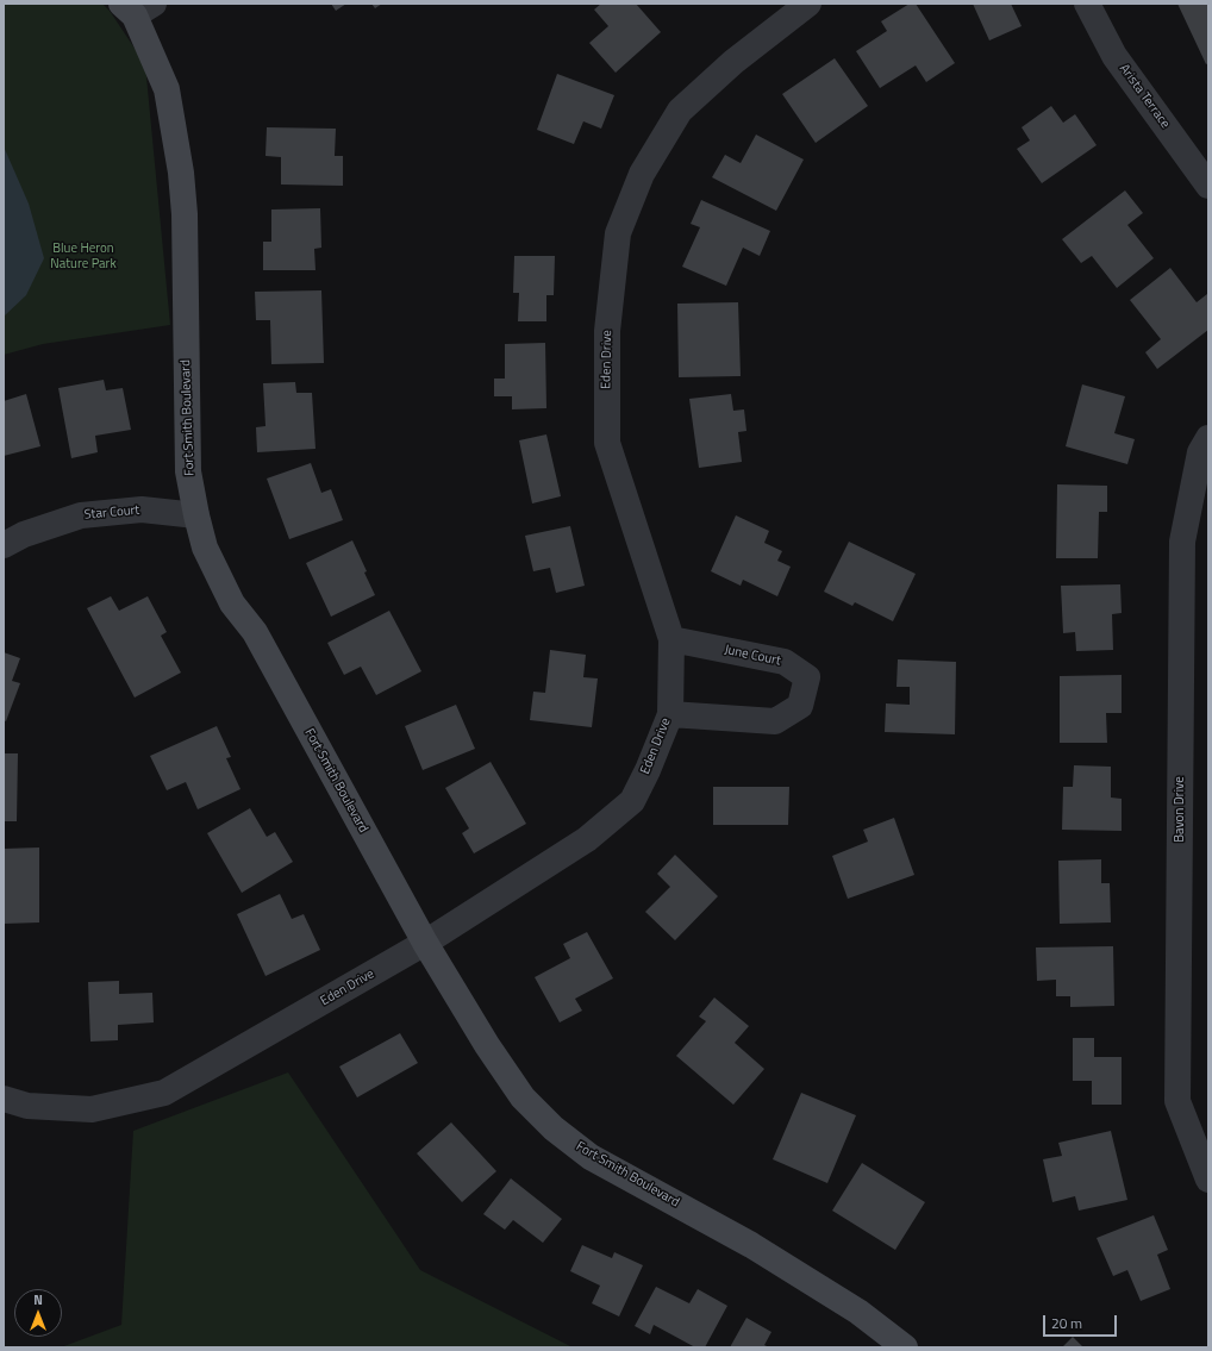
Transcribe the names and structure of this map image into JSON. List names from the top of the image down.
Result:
{
  "streets": {
    "street": [
      "Arista Terrace",
      "Eden Drive",
      "Fort Smith Boulevard",
      "Star Court",
      "June Court",
      "Bavon Drive"
    ]
  },
  "crossings": [
    ["Eden Drive", "Fort Smith Boulevard"],
    ["Eden Drive", "June Court"],
    ["Fort Smith Boulevard", "Star Court"]
  ],
  "parks": ["Blue Heron Nature Park"],
  "scale_bar": "20 m",
  "north": "top"
}
